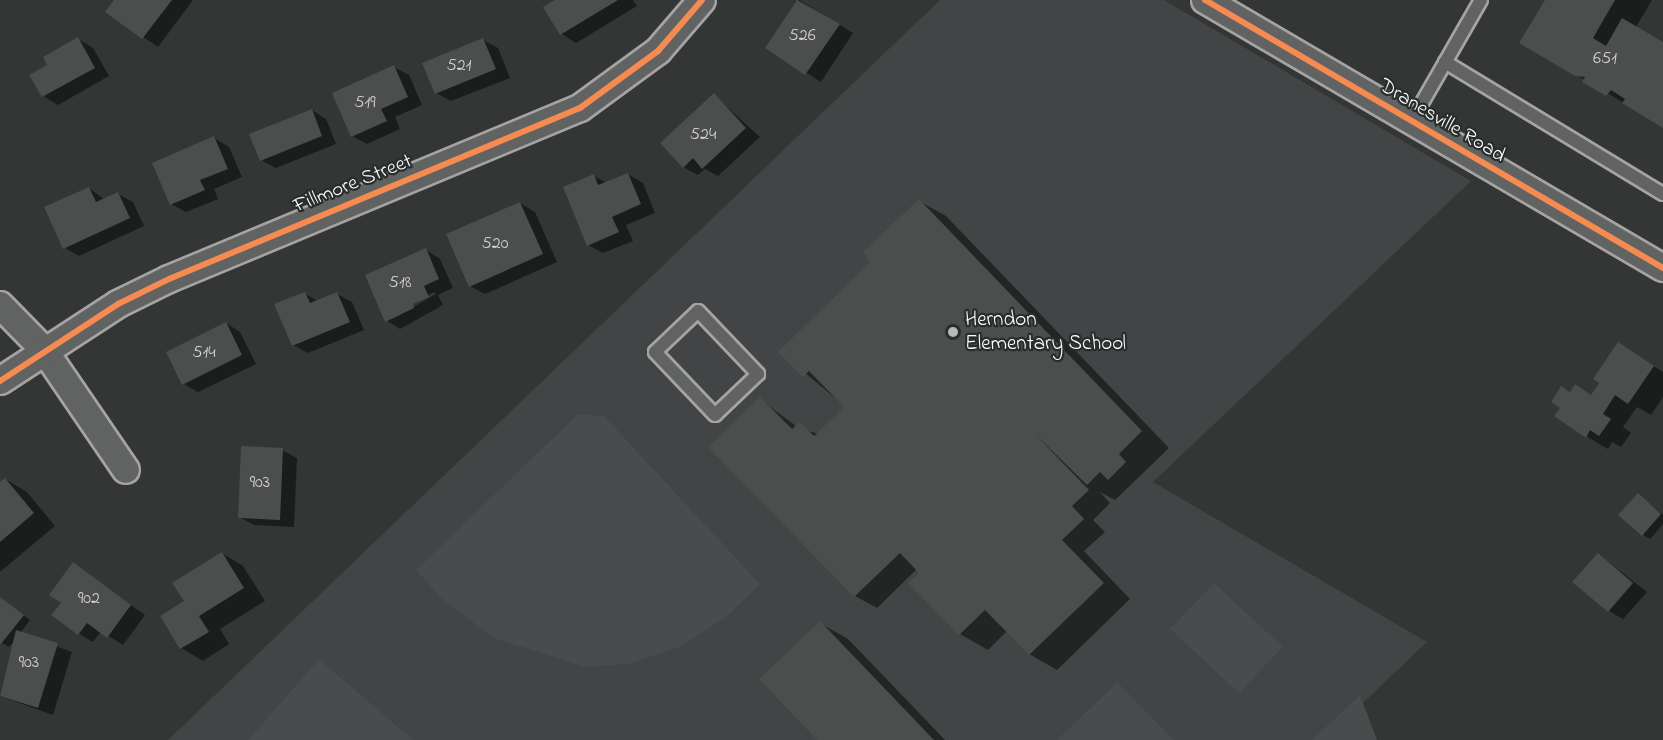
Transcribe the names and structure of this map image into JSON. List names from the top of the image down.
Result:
{
  "streets": {
    "street": ["Dranesville Road", "Fillmore Street"]
  },
  "places": ["Herndon Elementary School"],
  "house_numbers": [
    "526",
    "651",
    "521",
    "519",
    "524",
    "520",
    "518",
    "514",
    "903",
    "902",
    "903"
  ]
}
